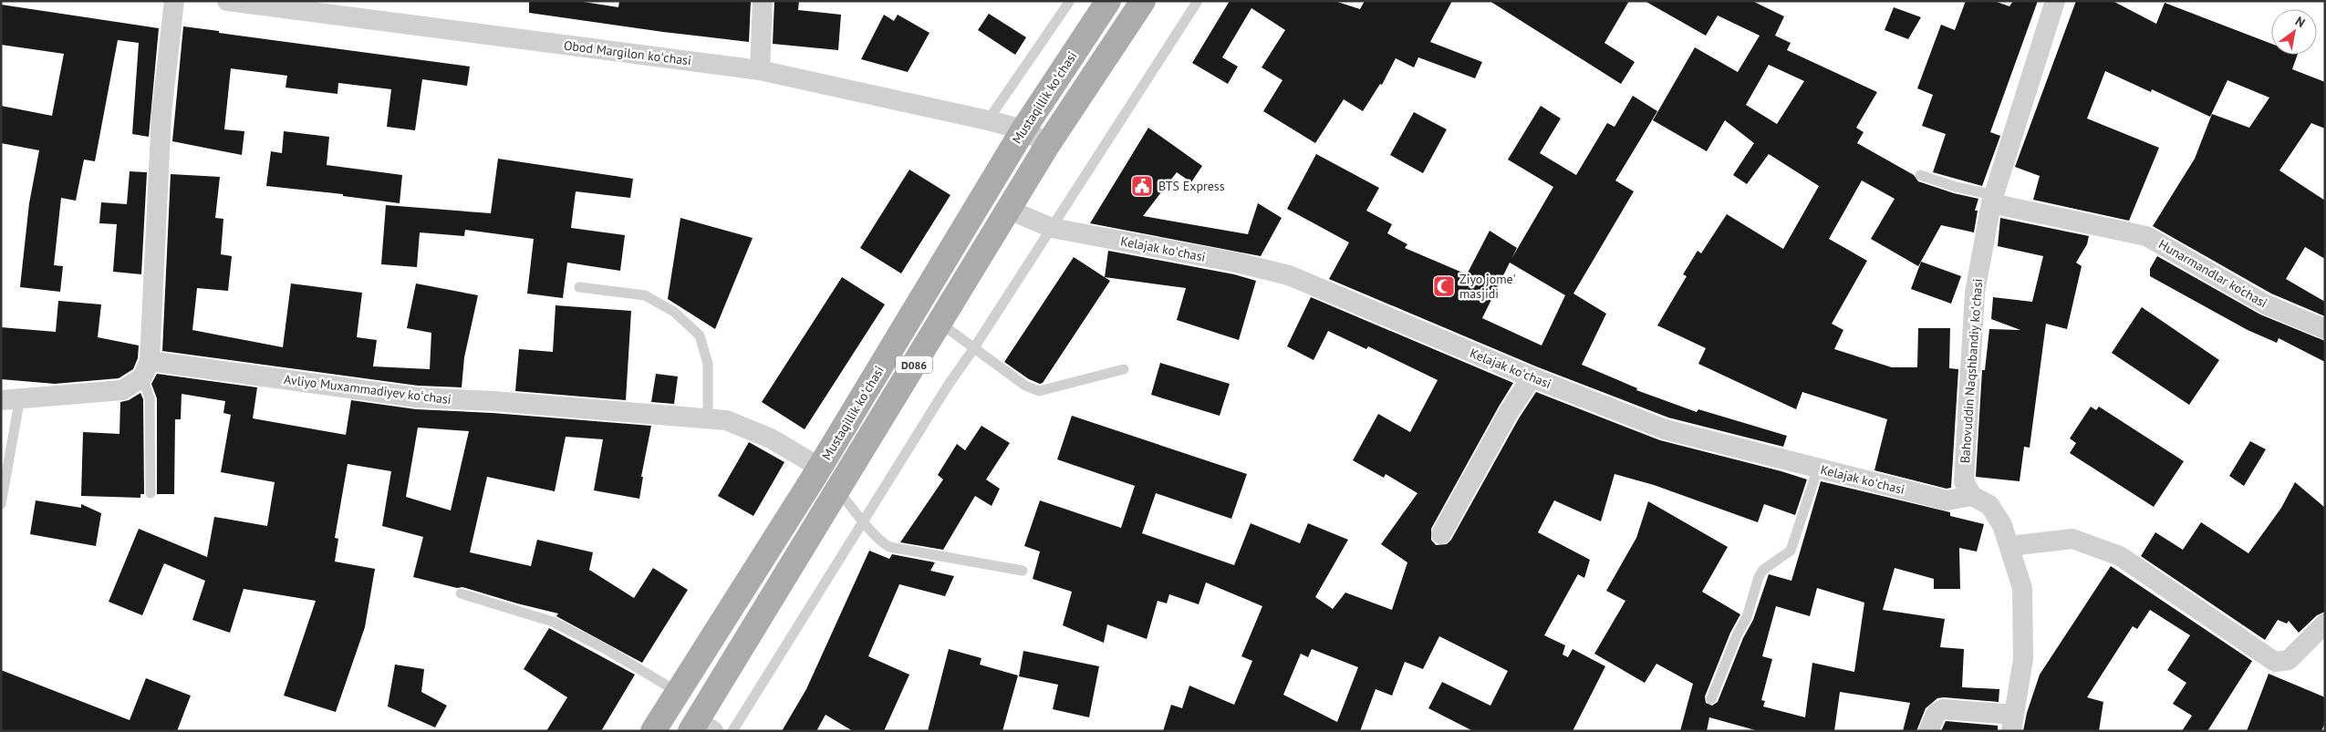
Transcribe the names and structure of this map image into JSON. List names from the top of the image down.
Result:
{
  "streets": {
    "main road": ["Mustaqillik koʻchasi", "D086"],
    "street": [
      "Obod Margilon koʻchasi",
      "Kelajak koʻchasi",
      "Hunarmandlar ko‘chasi",
      "Bahovuddin Naqshbandiy koʻchasi",
      "Avliyo Muxammadiyev koʻchasi"
    ]
  },
  "crossings": [
    ["Obod Margilon koʻchasi", "Mustaqillik koʻchasi"],
    ["Obod Margilon koʻchasi", "D086"],
    ["Mustaqillik koʻchasi", "Avliyo Muxammadiyev koʻchasi"],
    ["Kelajak koʻchasi", "D086"],
    ["Kelajak koʻchasi", "Bahovuddin Naqshbandiy koʻchasi"],
    ["Hunarmandlar ko‘chasi", "Bahovuddin Naqshbandiy koʻchasi"]
  ],
  "places": {
    "public building": ["BTS Express"],
    "mosque": ["Ziyo jome' masjidi"]
  },
  "north": "top right"
}
